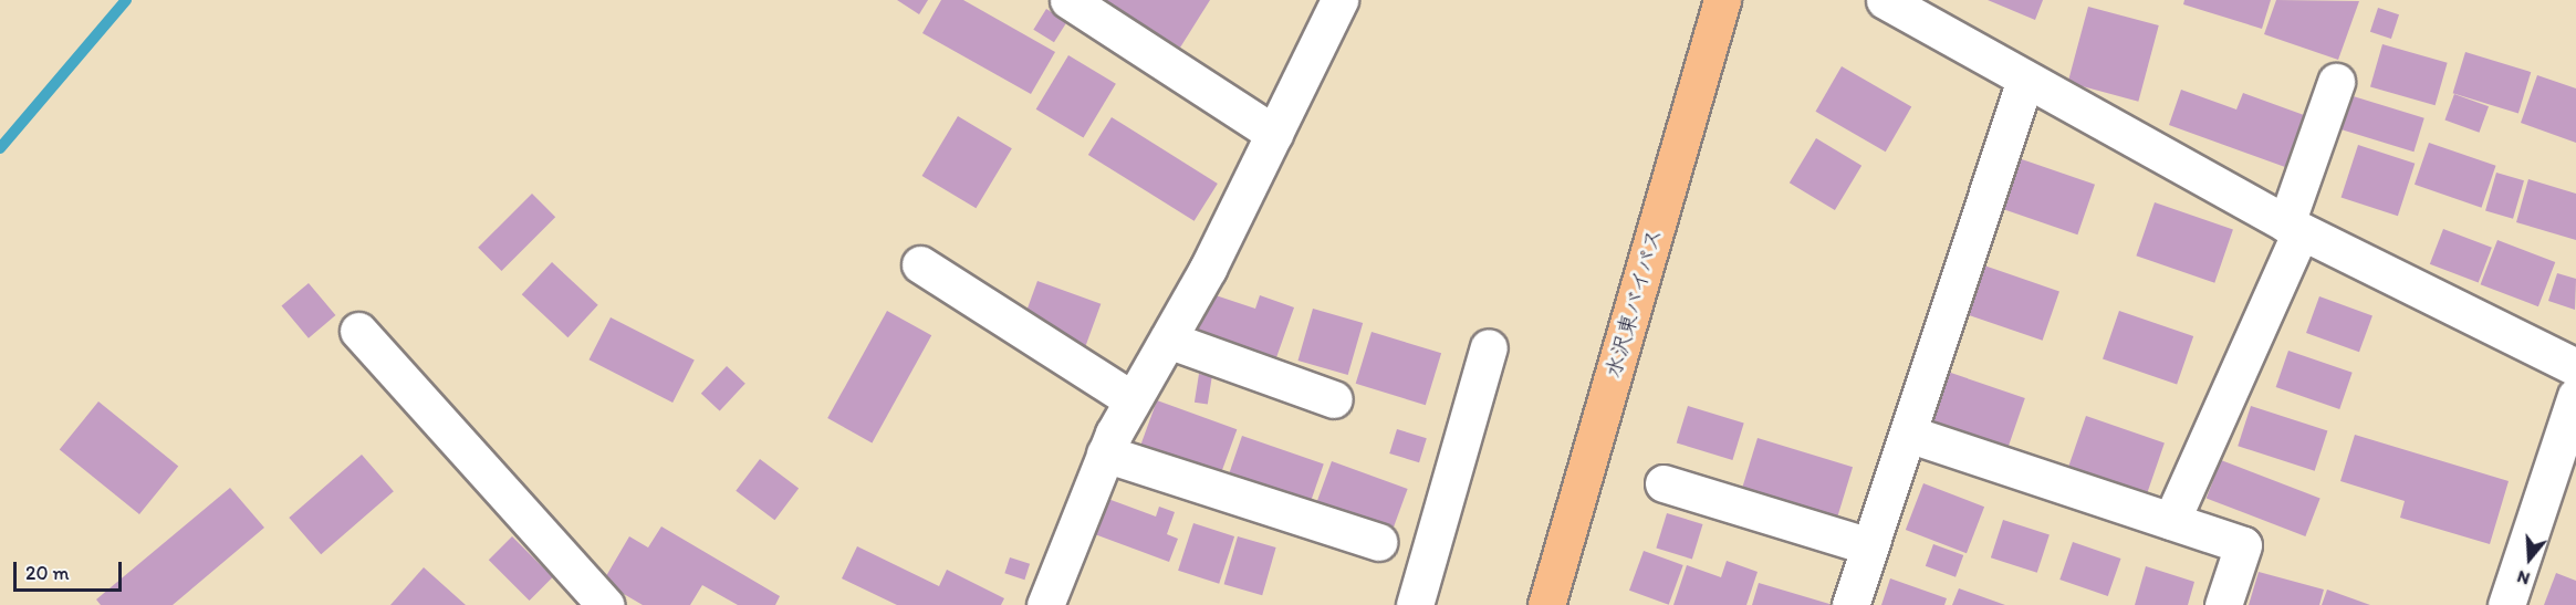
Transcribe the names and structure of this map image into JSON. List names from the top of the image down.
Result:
{
  "streets": {
    "highway": ["水沢東バイパス"]
  },
  "scale_bar": "20 m",
  "north": "bottom"
}
